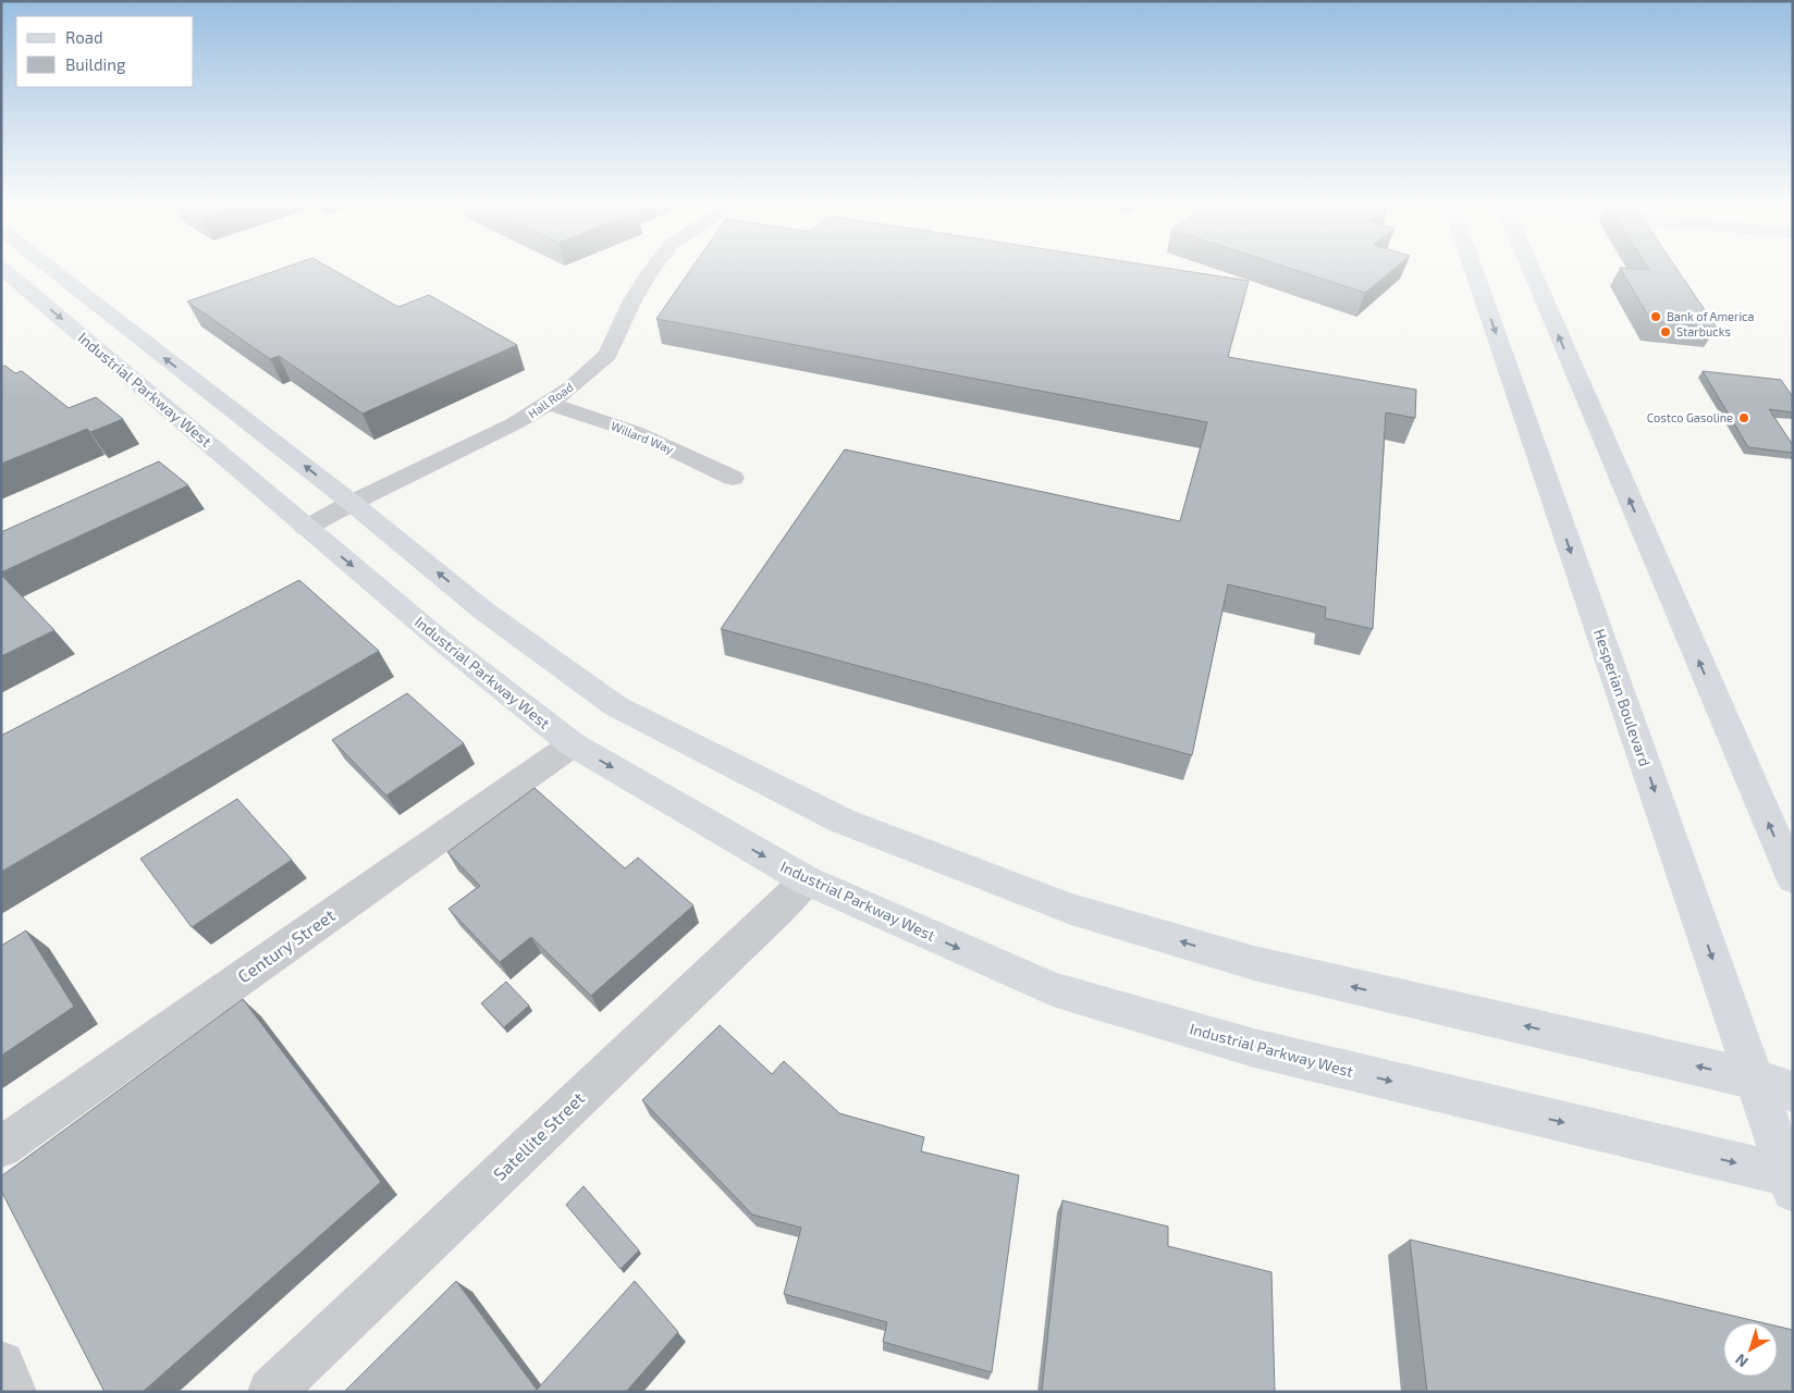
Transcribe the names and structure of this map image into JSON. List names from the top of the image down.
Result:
{
  "streets": {
    "main road": ["Industrial Parkway West", "Hesperian Boulevard"],
    "street": [
      "Hall Road",
      "Willard Way",
      "Century Street",
      "Satellite Street"
    ]
  },
  "crossings": [
    ["Industrial Parkway West", "Hall Road"],
    ["Industrial Parkway West", "Hesperian Boulevard"],
    ["Industrial Parkway West", "Century Street"],
    ["Industrial Parkway West", "Satellite Street"],
    ["Hall Road", "Willard Way"]
  ],
  "places": ["Bank of America", "Starbucks", "Costco Gasoline"],
  "legend": ["Road", "Building"],
  "north": "bottom left"
}
